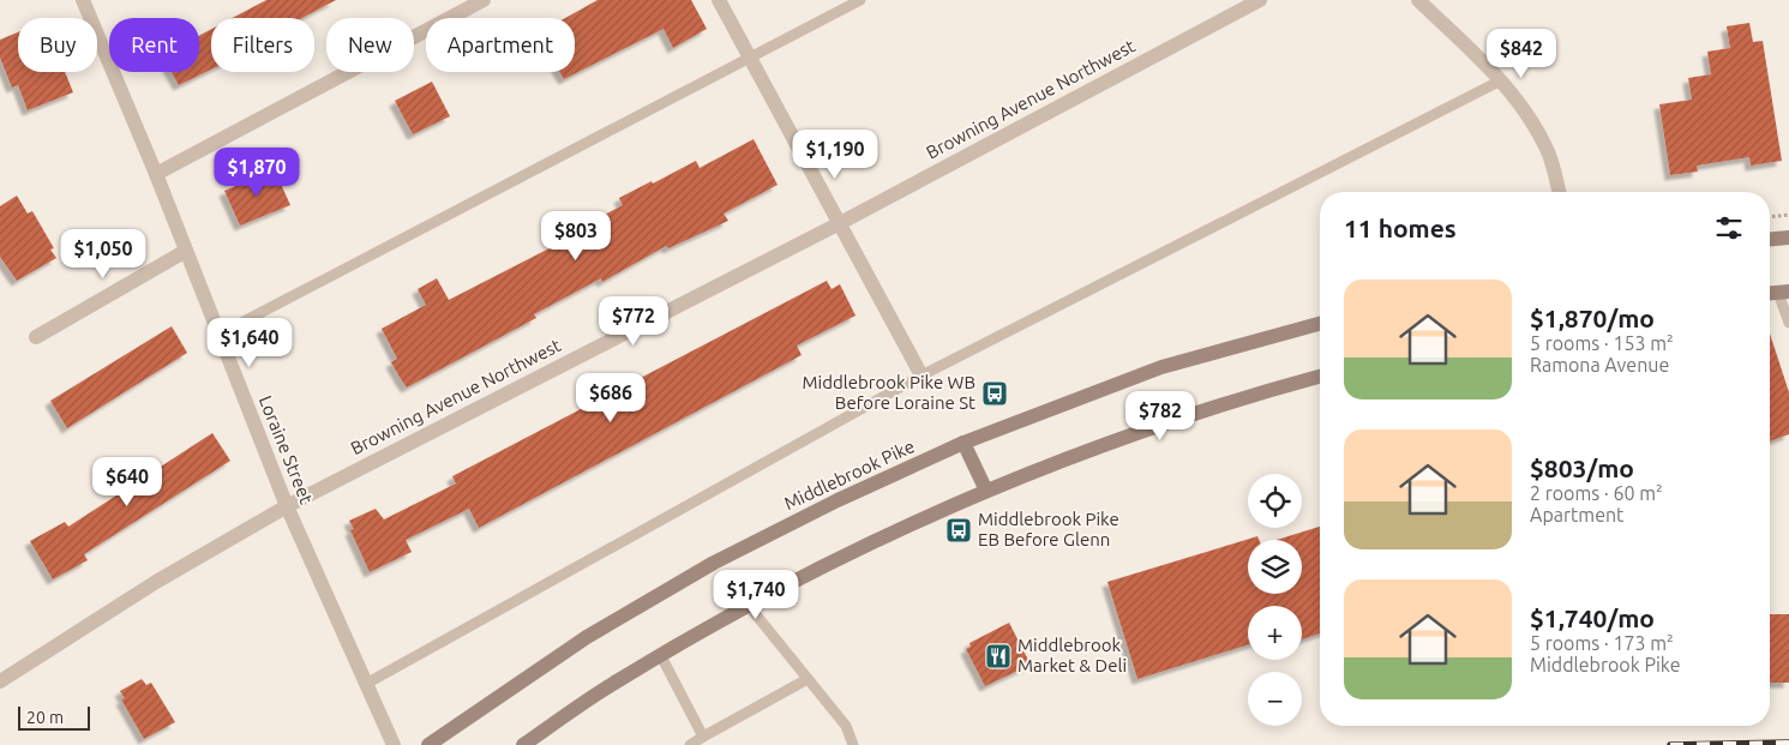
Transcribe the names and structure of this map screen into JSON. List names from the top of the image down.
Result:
{
  "streets": {
    "main road": ["Middlebrook Pike"],
    "street": ["Browning Avenue Northwest", "Loraine Street"]
  },
  "crossings": [
    ["Browning Avenue Northwest", "Loraine Street"]
  ],
  "places": {
    "bus stop": ["Middlebrook Pike WB Before Loraine St", "Middlebrook Pike EB Before Glenn"],
    "restaurant": ["Middlebrook Market & Deli"]
  },
  "scale_bar": "20 m",
  "page": {
    "chip": [
      "Buy",
      "Rent",
      "Filters",
      "New",
      "Apartment"
    ],
    "price": [
      "$842",
      "$1,190",
      "$1,870",
      "$803",
      "$1,050",
      "$772",
      "$1,640",
      "$686",
      "$782",
      "$640",
      "$1,740"
    ],
    "heading": "11 homes",
    "list": [
      {
        "name": "$1,870/mo",
        "note": "5 rooms · 153 m² · Ramona Avenue"
      },
      {
        "name": "$803/mo",
        "note": "2 rooms · 60 m² · Apartment"
      },
      {
        "name": "$1,740/mo",
        "note": "5 rooms · 173 m² · Middlebrook Pike"
      }
    ],
    "map_buttons": ["+", "−"],
    "scale": "20 m"
  }
}
